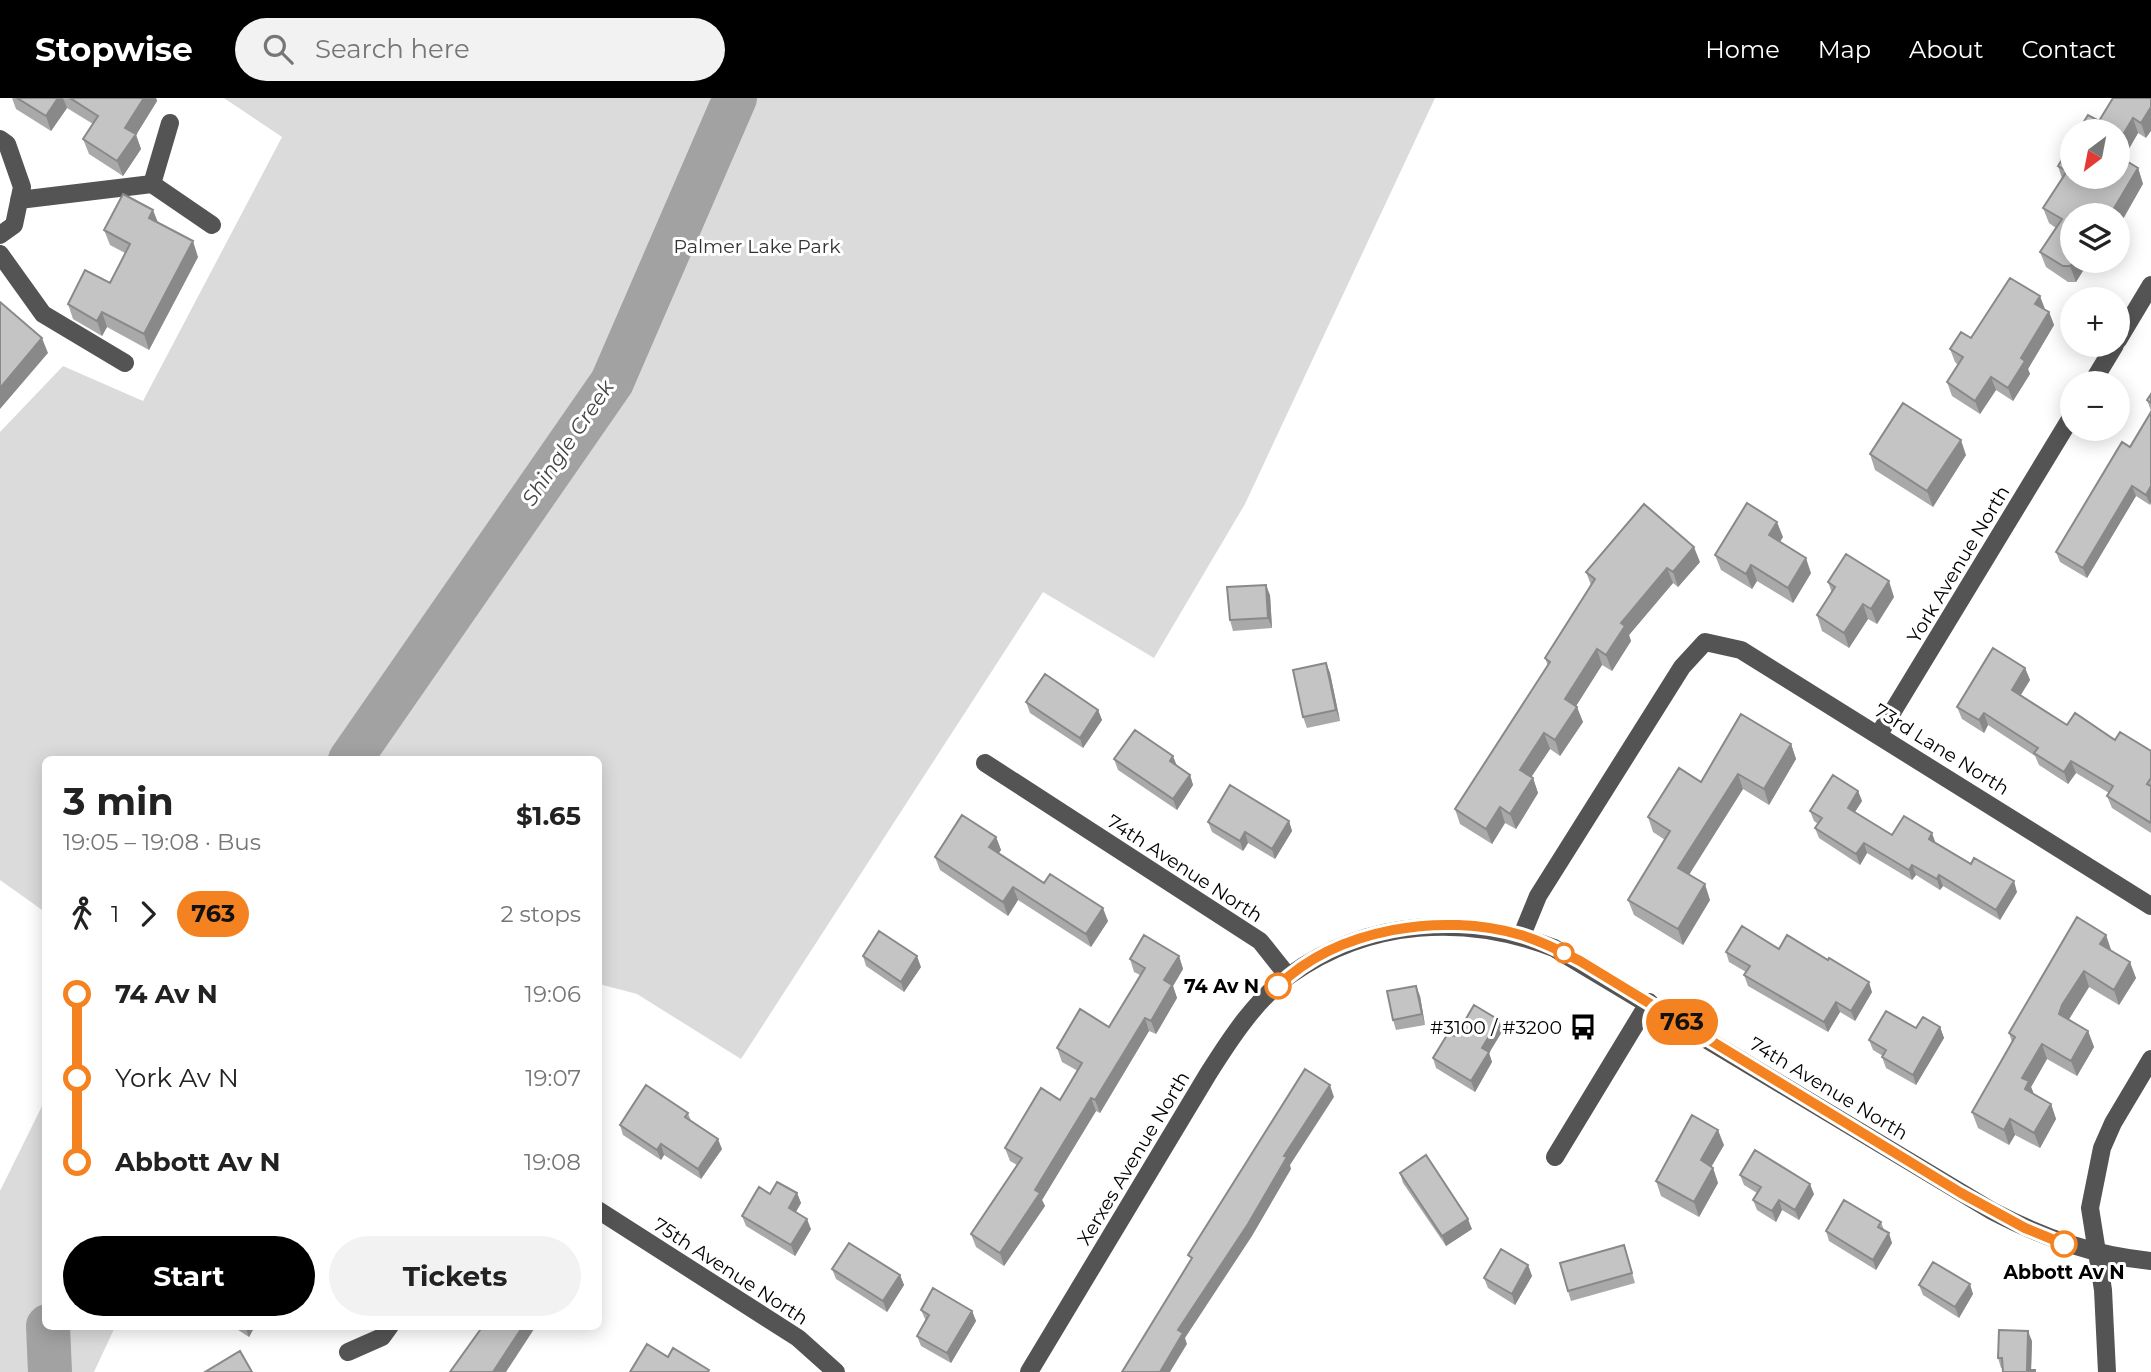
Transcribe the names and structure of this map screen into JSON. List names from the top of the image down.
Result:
{
  "streets": {
    "street": [
      "York Avenue North",
      "73rd Lane North",
      "74th Avenue North",
      "Xerxes Avenue North",
      "75th Avenue North"
    ]
  },
  "crossings": [
    ["York Avenue North", "73rd Lane North"],
    ["73rd Lane North", "74th Avenue North"],
    ["74th Avenue North", "Xerxes Avenue North"]
  ],
  "water": ["Shingle Creek"],
  "parks": ["Palmer Lake Park"],
  "places": {
    "other": ["74 Av N", "Abbott Av N"],
    "bus stop": ["#3100 / #3200"]
  },
  "lines": ["bus line 763"],
  "north": "bottom left",
  "page": {
    "header": "Stopwise",
    "search": "Search here",
    "nav": [
      "Home",
      "Map",
      "About",
      "Contact"
    ],
    "on_map": "763",
    "map_buttons": ["+", "−"],
    "heading": ["3 min", "19:05 – 19:08 · Bus", "$1.65"],
    "legs": ["1", "763", "2 stops"],
    "list": [
      {
        "name": "74 Av N",
        "value": "19:06"
      },
      {
        "name": "York Av N",
        "value": "19:07"
      },
      {
        "name": "Abbott Av N",
        "value": "19:08"
      }
    ],
    "buttons": ["Start", "Tickets"]
  }
}
